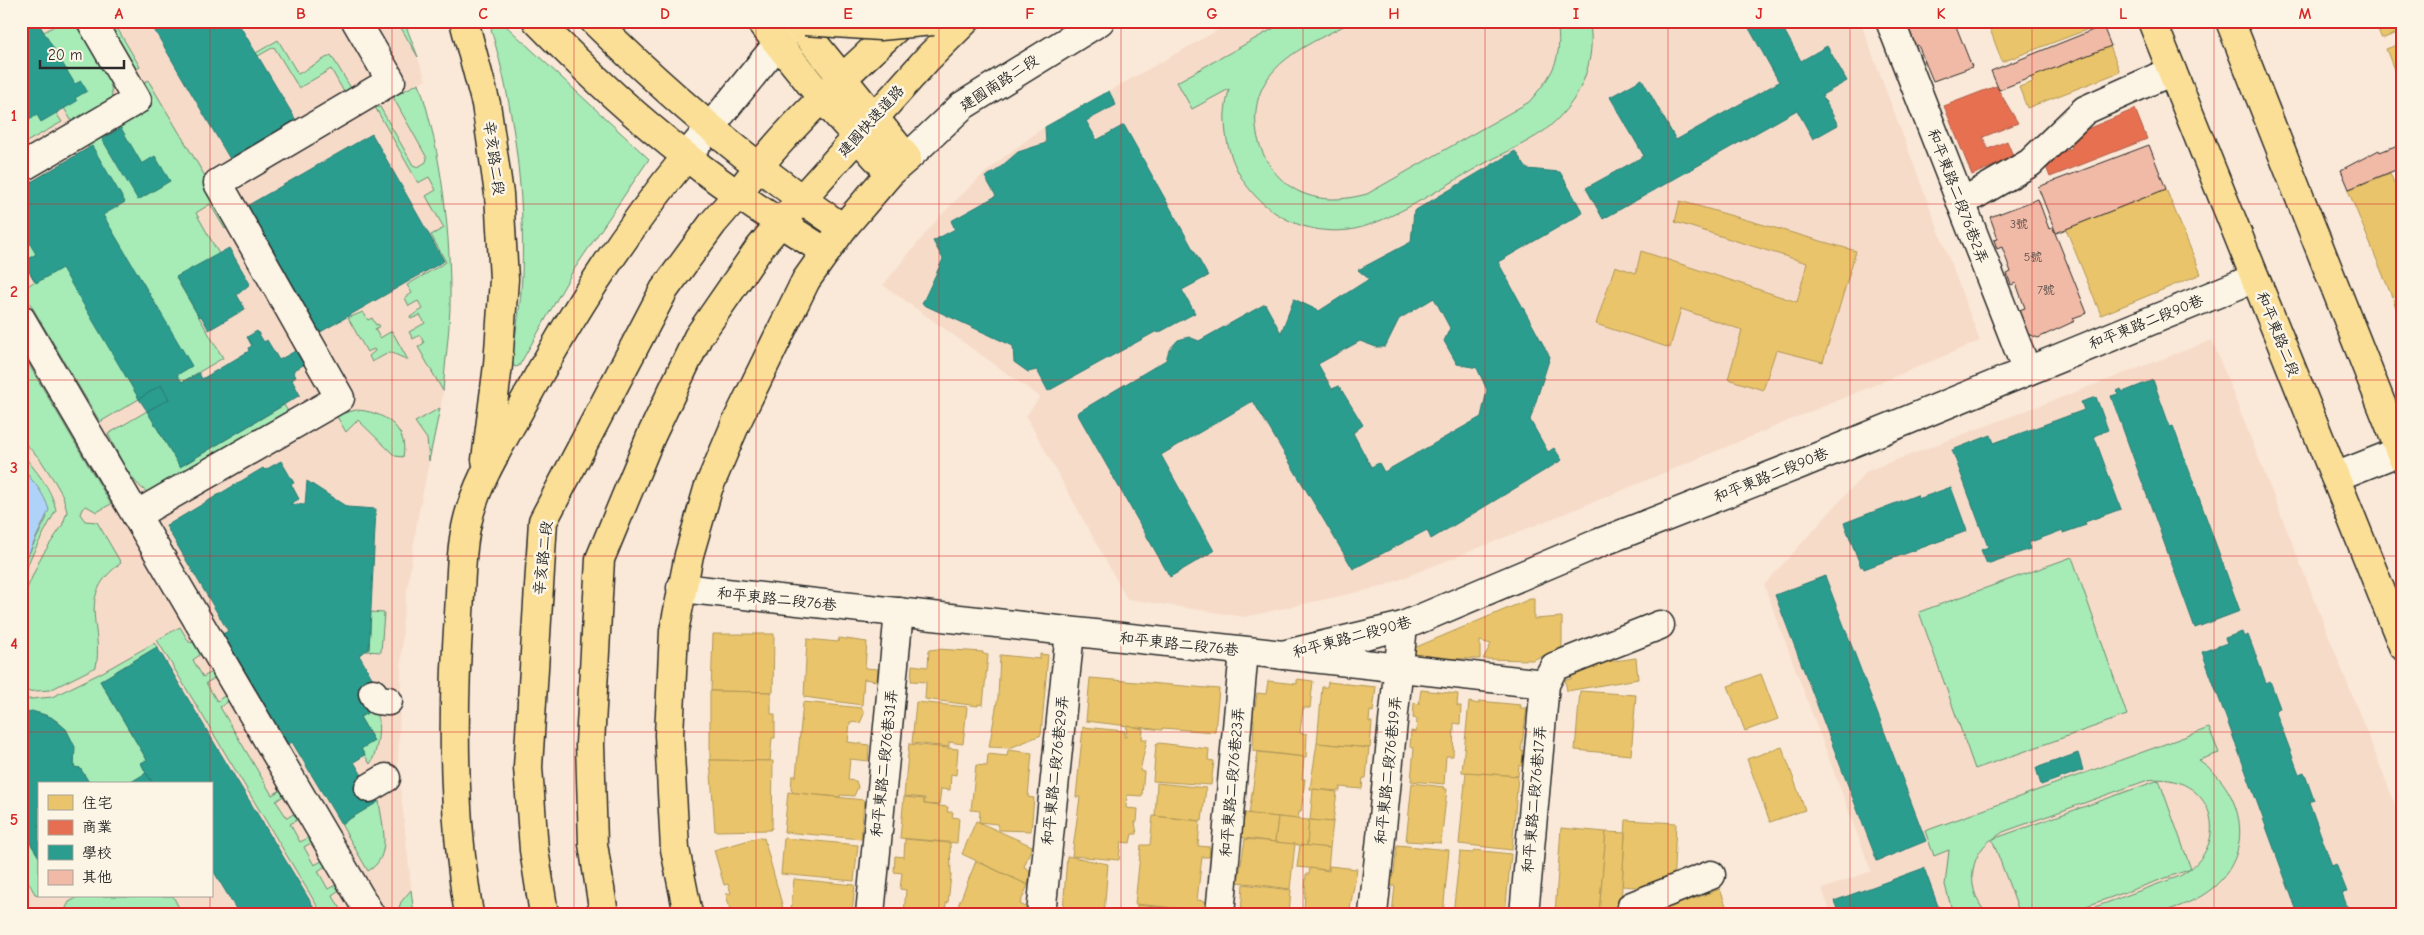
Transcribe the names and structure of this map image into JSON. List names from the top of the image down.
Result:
{
  "streets": {
    "main road": ["建國快速道路", "辛亥路二段", "和平東路二段"],
    "street": [
      "建國南路二段",
      "和平東路二段76巷2弄",
      "和平東路二段90巷",
      "和平東路二段76巷",
      "和平東路二段76巷31弄",
      "和平東路二段76巷29弄",
      "和平東路二段76巷19弄",
      "和平東路二段76巷23弄",
      "和平東路二段76巷17弄"
    ]
  },
  "crossings": [
    ["和平東路二段76巷2弄", "和平東路二段90巷"],
    ["和平東路二段90巷", "和平東路二段"],
    ["和平東路二段90巷", "和平東路二段76巷"],
    ["和平東路二段90巷", "和平東路二段76巷19弄"],
    ["和平東路二段76巷", "和平東路二段76巷31弄"],
    ["和平東路二段76巷", "和平東路二段76巷29弄"],
    ["和平東路二段76巷", "和平東路二段76巷19弄"],
    ["和平東路二段76巷", "和平東路二段76巷23弄"],
    ["和平東路二段76巷", "和平東路二段76巷17弄"]
  ],
  "house_numbers": ["3號", "5號", "7號"],
  "legend": [
    "住宅",
    "商業",
    "學校",
    "其他"
  ],
  "scale_bar": "20 m",
  "grid": {
    "columns": [
      "A",
      "B",
      "C",
      "D",
      "E",
      "F",
      "G",
      "H",
      "I",
      "J",
      "K",
      "L",
      "M"
    ],
    "rows": [
      "1",
      "2",
      "3",
      "4",
      "5"
    ]
  }
}
